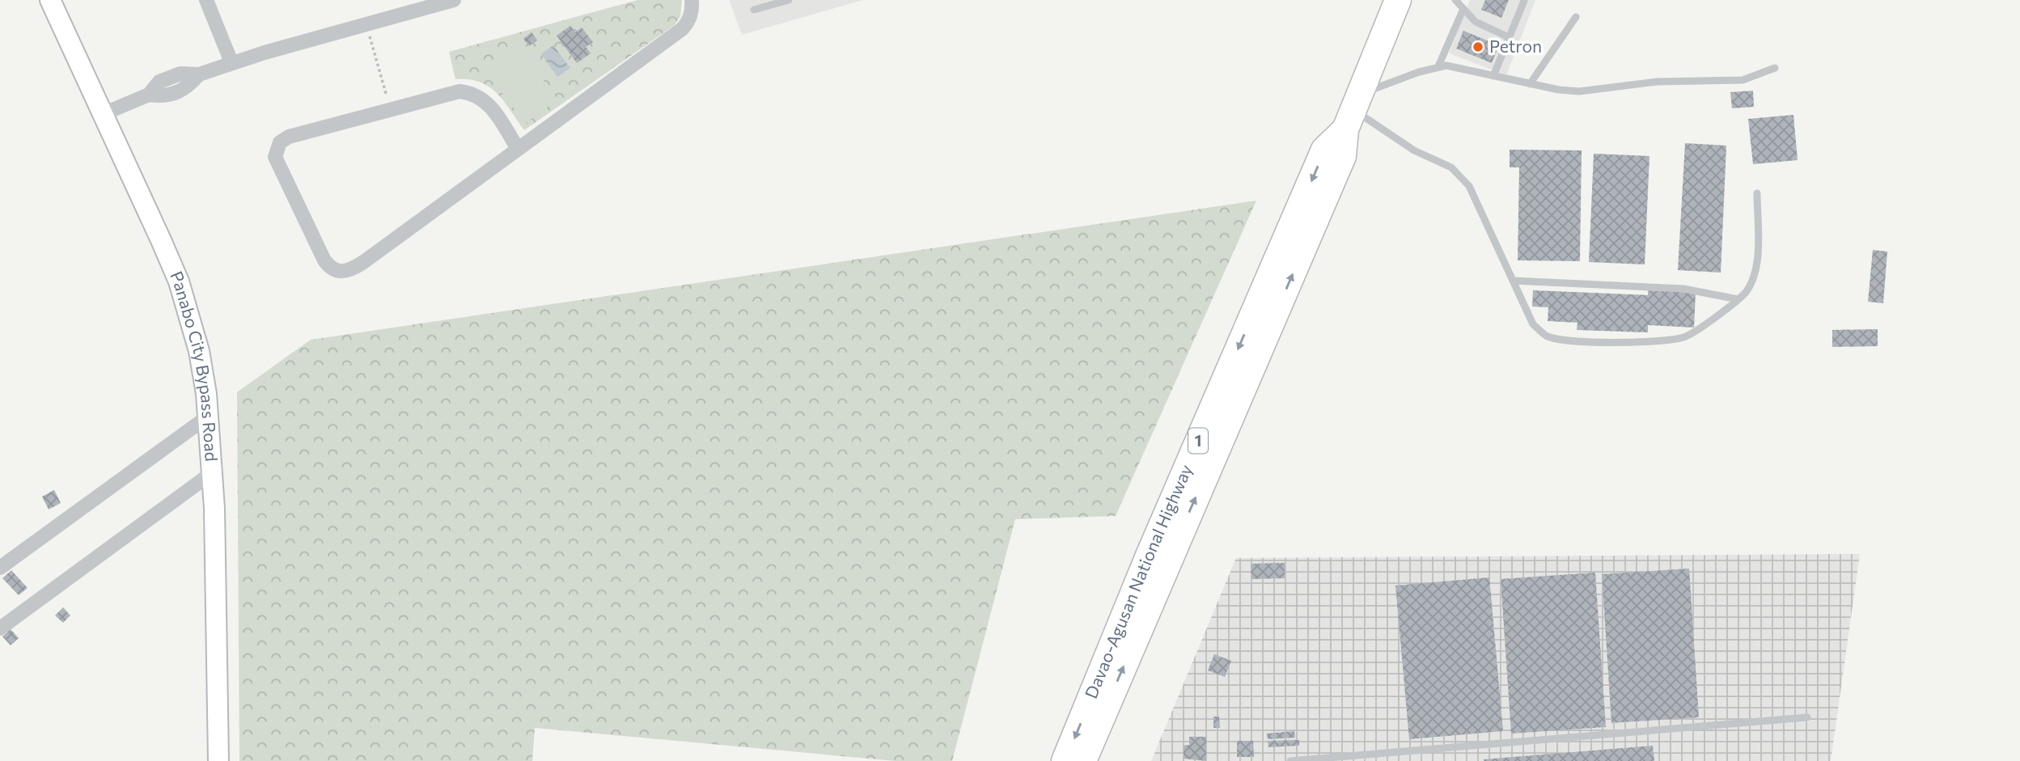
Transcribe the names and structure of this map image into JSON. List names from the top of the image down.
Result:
{
  "streets": {
    "highway": ["1", "Davao-Agusan National Highway"],
    "main road": ["Panabo City Bypass Road"]
  },
  "places": ["Petron"]
}
